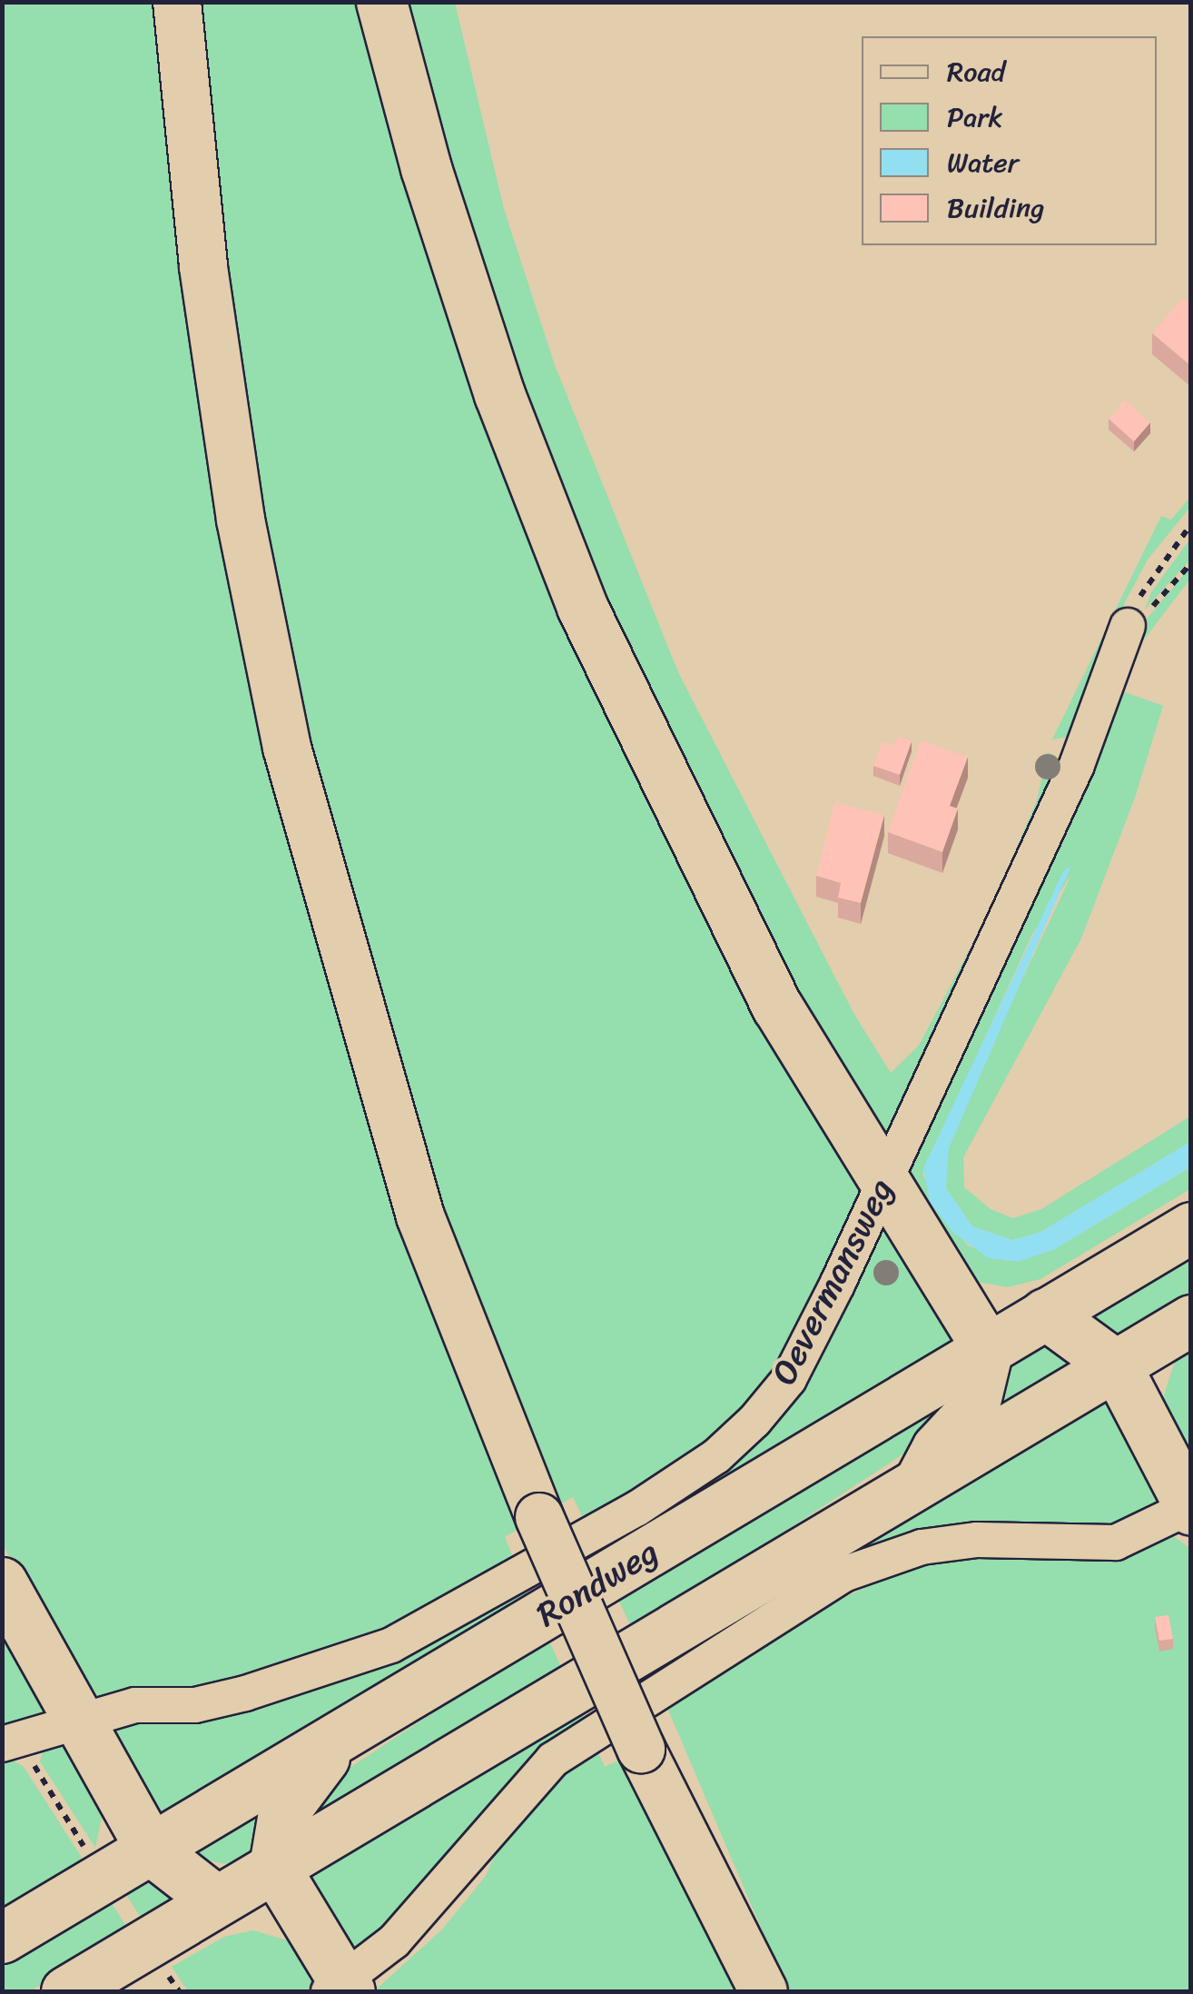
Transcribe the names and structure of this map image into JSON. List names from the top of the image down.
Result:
{
  "streets": {
    "main road": ["Rondweg"],
    "street": ["Oevermansweg"]
  },
  "legend": [
    "Road",
    "Park",
    "Water",
    "Building"
  ]
}
